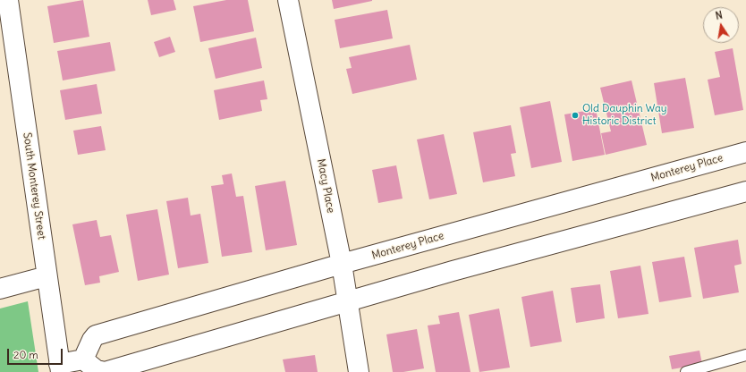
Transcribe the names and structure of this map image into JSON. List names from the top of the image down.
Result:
{
  "streets": {
    "street": ["Monterey Place", "South Monterey Street", "Macy Place"]
  },
  "crossings": [
    ["Monterey Place", "Macy Place"]
  ],
  "places": ["Old Dauphin Way Historic District"],
  "scale_bar": "20 m",
  "north": "top"
}
